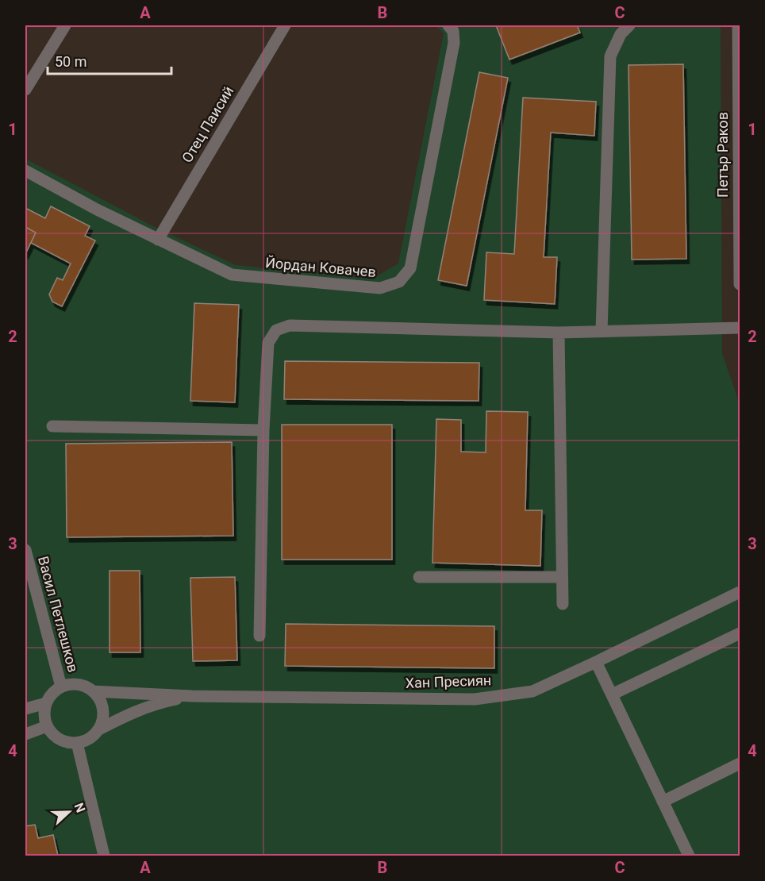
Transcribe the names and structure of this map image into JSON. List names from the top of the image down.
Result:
{
  "streets": {
    "street": [
      "Отец Паисий",
      "Петър Раков",
      "Йордан Ковачев",
      "Васил Петлешков",
      "Хан Пресиян"
    ]
  },
  "crossings": [
    ["Отец Паисий", "Йордан Ковачев"],
    ["Васил Петлешков", "Хан Пресиян"]
  ],
  "scale_bar": "50 m",
  "north": "right",
  "grid": {
    "columns": ["A", "B", "C"],
    "rows": [
      "1",
      "2",
      "3",
      "4"
    ]
  }
}
